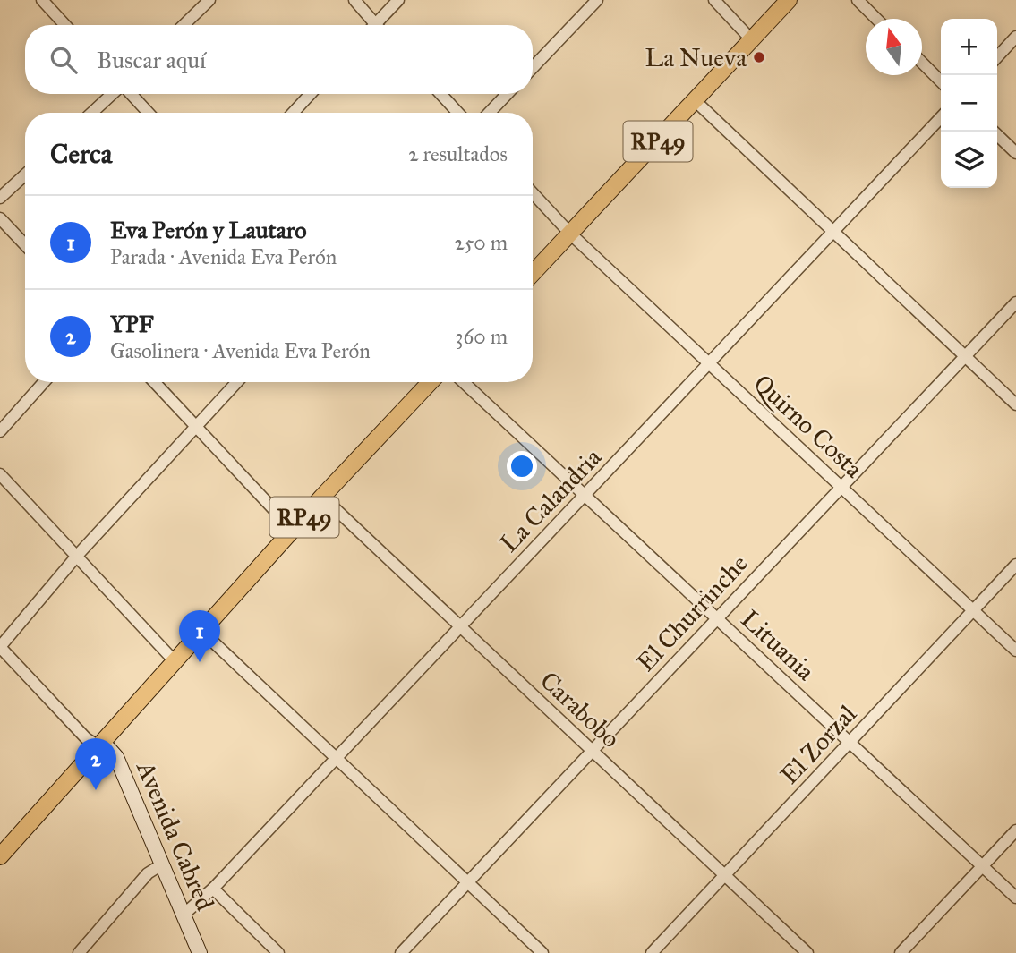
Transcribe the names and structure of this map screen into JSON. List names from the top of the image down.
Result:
{
  "streets": {
    "main road": ["RP49"],
    "street": [
      "Quirno Costa",
      "La Calandria",
      "El Churrinche",
      "Lituania",
      "Carabobo",
      "El Zorzal",
      "Avenida Cabred"
    ]
  },
  "crossings": [
    ["RP49", "Quirno Costa"],
    ["RP49", "Carabobo"],
    ["RP49", "Avenida Cabred"],
    ["Quirno Costa", "La Calandria"],
    ["Quirno Costa", "El Churrinche"],
    ["Quirno Costa", "El Zorzal"],
    ["La Calandria", "Lituania"],
    ["La Calandria", "Carabobo"],
    ["La Calandria", "Avenida Cabred"],
    ["El Churrinche", "Lituania"],
    ["El Churrinche", "Carabobo"],
    ["Lituania", "El Zorzal"],
    ["Carabobo", "El Zorzal"]
  ],
  "places": ["La Nueva"],
  "north": "top",
  "page": {
    "map_buttons": ["+", "−"],
    "search": "Buscar aquí",
    "heading": ["Cerca", "2 resultados"],
    "list": [
      {
        "mark": "1",
        "name": "Eva Perón y Lautaro",
        "note": "Parada · Avenida Eva Perón",
        "value": "250 m"
      },
      {
        "mark": "2",
        "name": "YPF",
        "note": "Gasolinera · Avenida Eva Perón",
        "value": "360 m"
      }
    ],
    "pins": ["1", "2"]
  }
}
